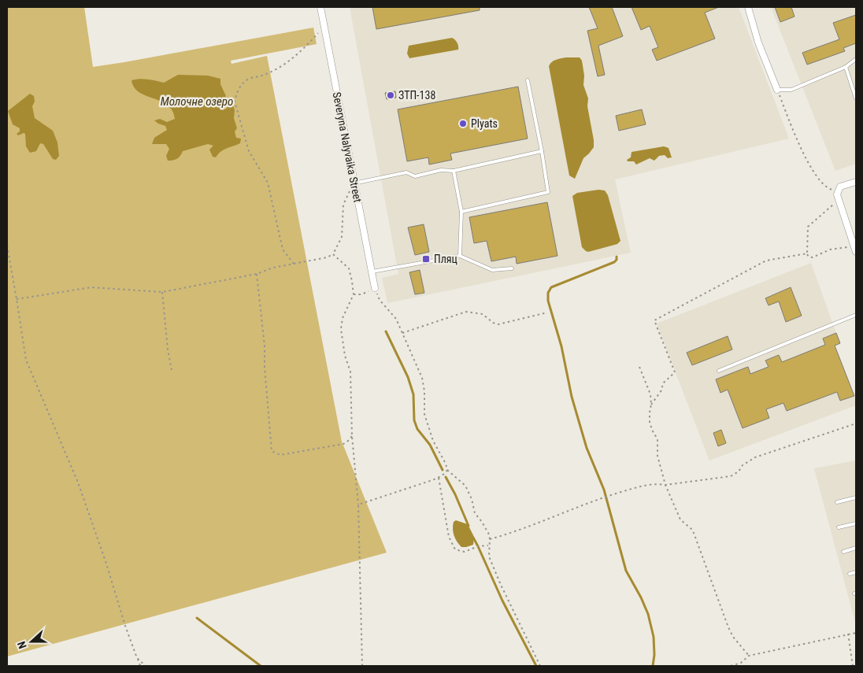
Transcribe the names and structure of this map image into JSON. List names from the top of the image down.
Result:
{
  "streets": {
    "street": ["Severyna Nalyvaika Street"]
  },
  "water": ["Молочне озеро"],
  "places": {
    "other": ["ЗТП-138", "Plyats"],
    "transit": ["Пляц"]
  },
  "north": "left"
}
